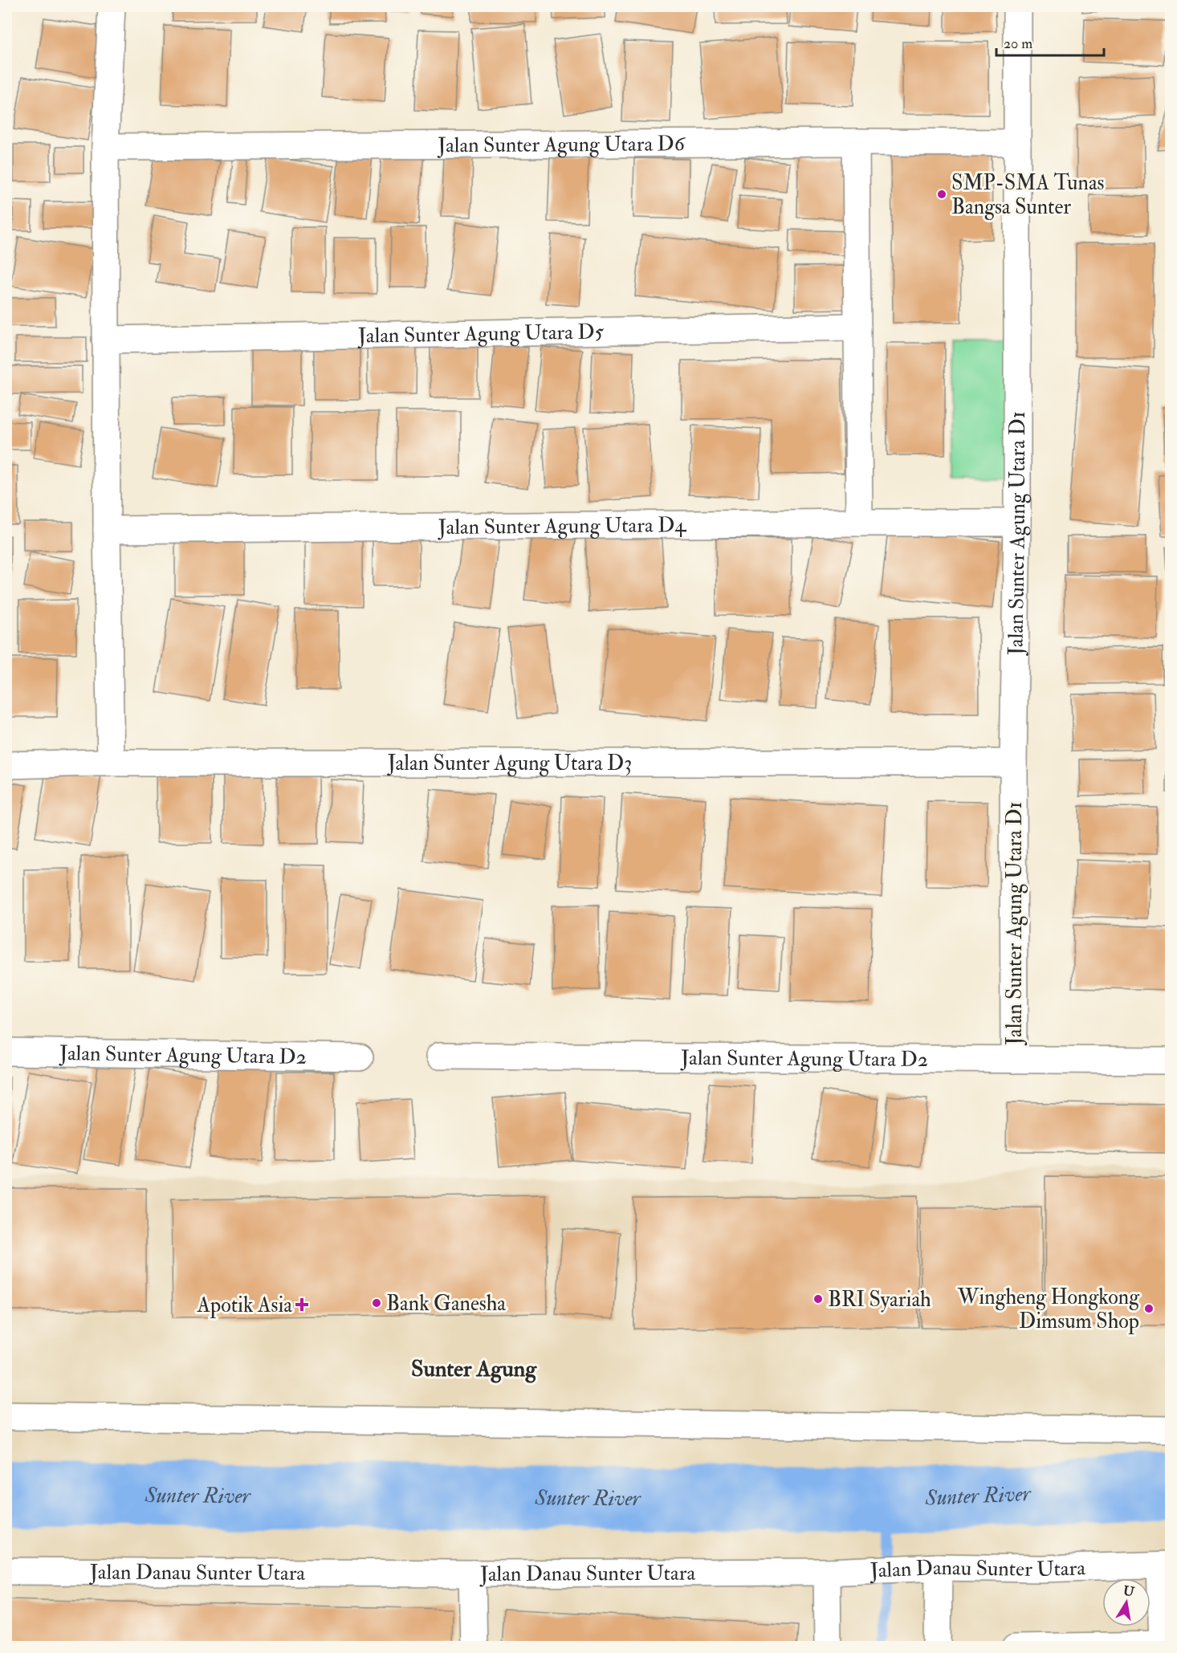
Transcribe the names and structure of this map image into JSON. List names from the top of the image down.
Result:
{
  "streets": {
    "street": [
      "Jalan Sunter Agung Utara D6",
      "Jalan Sunter Agung Utara D5",
      "Jalan Sunter Agung Utara D4",
      "Jalan Sunter Agung Utara D1",
      "Jalan Sunter Agung Utara D3",
      "Jalan Sunter Agung Utara D2",
      "Jalan Danau Sunter Utara"
    ]
  },
  "crossings": [
    ["Jalan Sunter Agung Utara D6", "Jalan Sunter Agung Utara D1"],
    ["Jalan Sunter Agung Utara D4", "Jalan Sunter Agung Utara D1"],
    ["Jalan Sunter Agung Utara D1", "Jalan Sunter Agung Utara D3"],
    ["Jalan Sunter Agung Utara D1", "Jalan Sunter Agung Utara D2"]
  ],
  "districts": ["Sunter Agung"],
  "water": ["Sunter River"],
  "places": {
    "other": [
      "SMP-SMA Tunas Bangsa Sunter",
      "BRI Syariah",
      "Bank Ganesha",
      "Wingheng Hongkong Dimsum Shop"
    ],
    "health": ["Apotik Asia"]
  },
  "scale_bar": "20 m",
  "north": "top"
}
